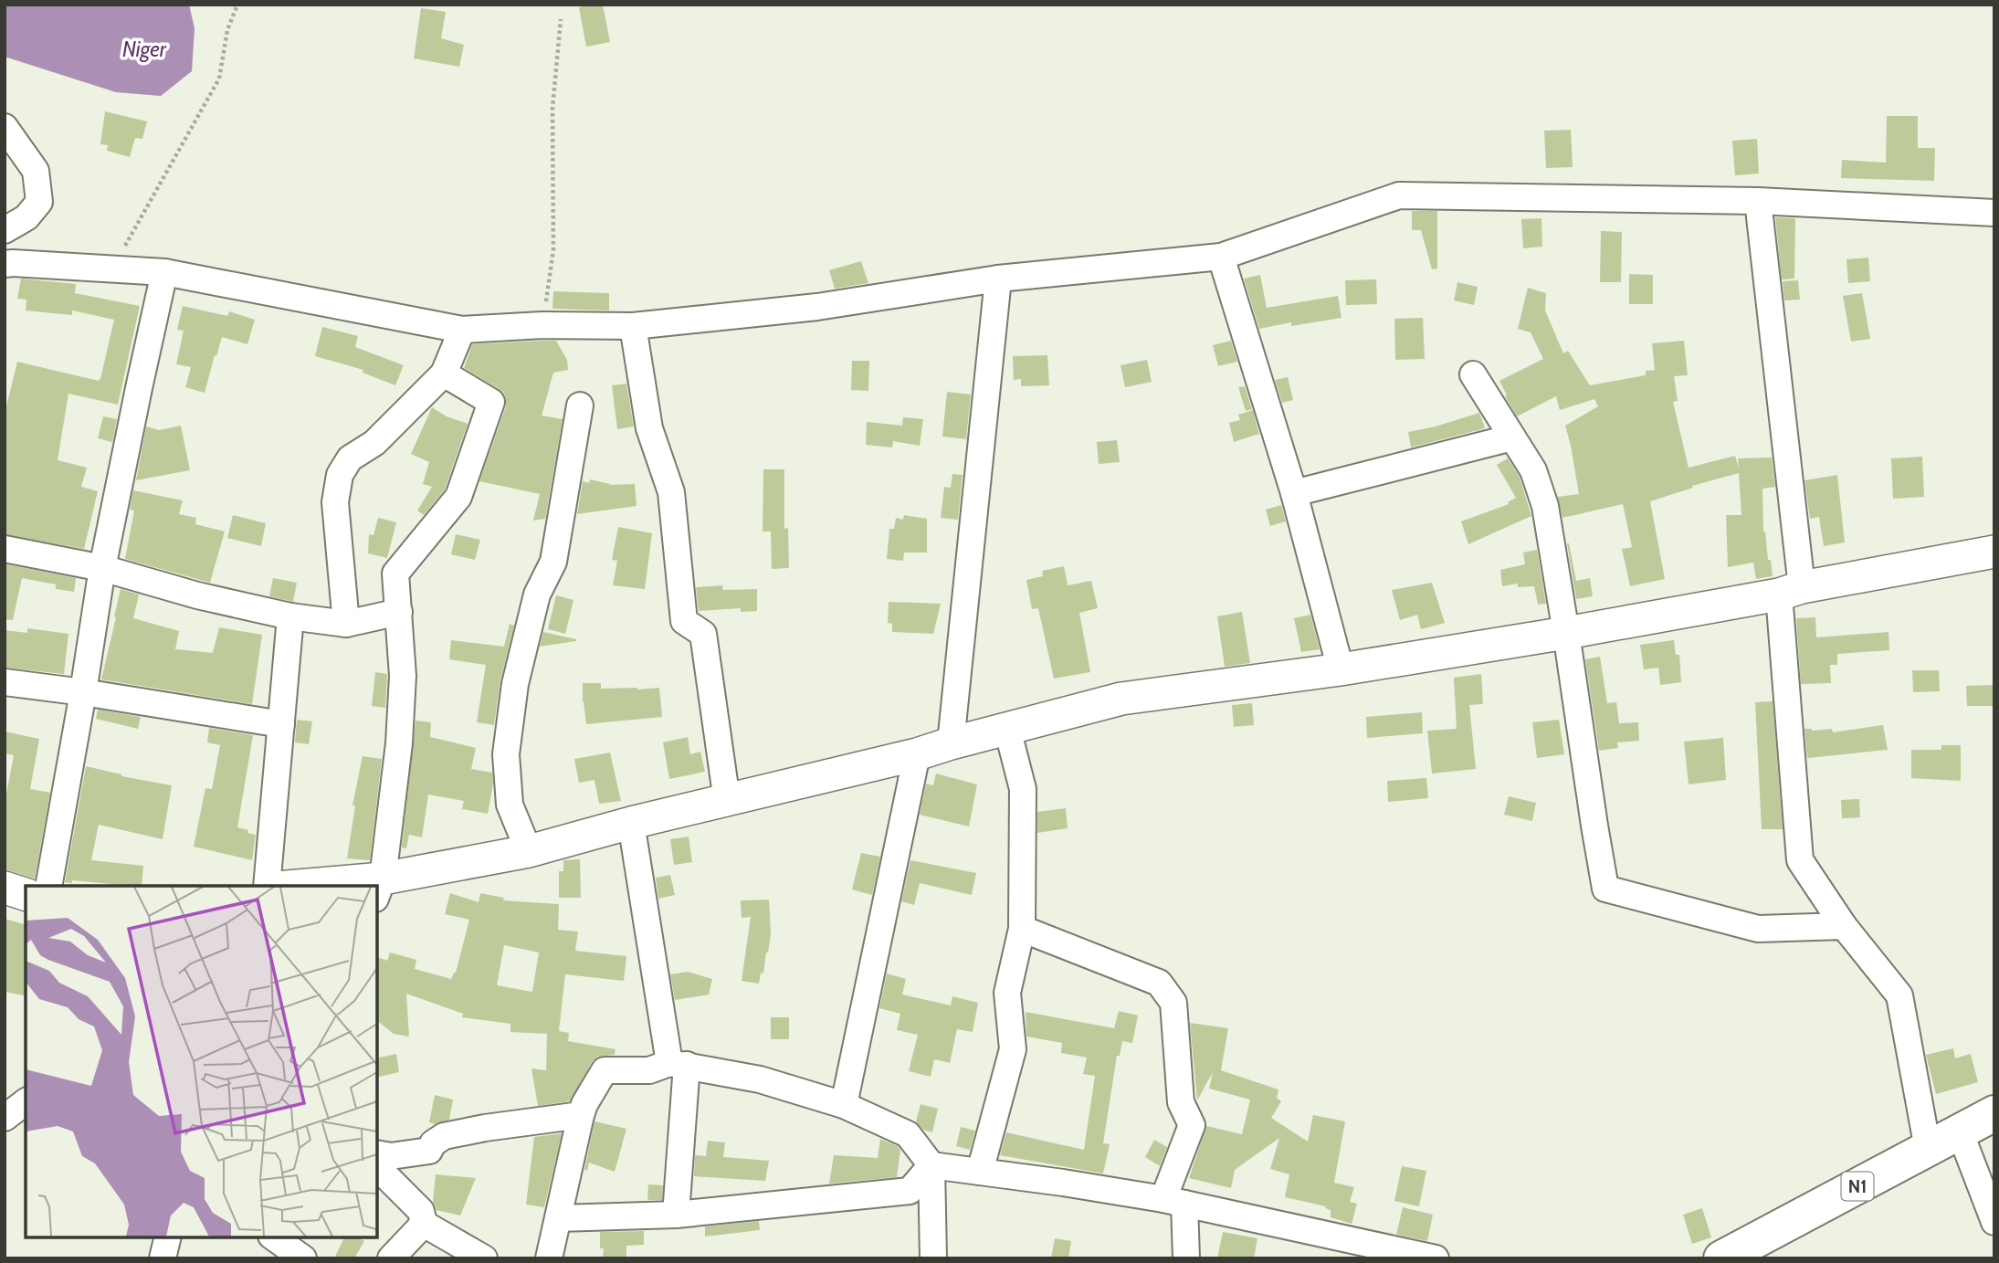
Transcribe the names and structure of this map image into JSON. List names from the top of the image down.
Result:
{
  "streets": {
    "main road": ["N1"]
  },
  "water": ["Niger"]
}
